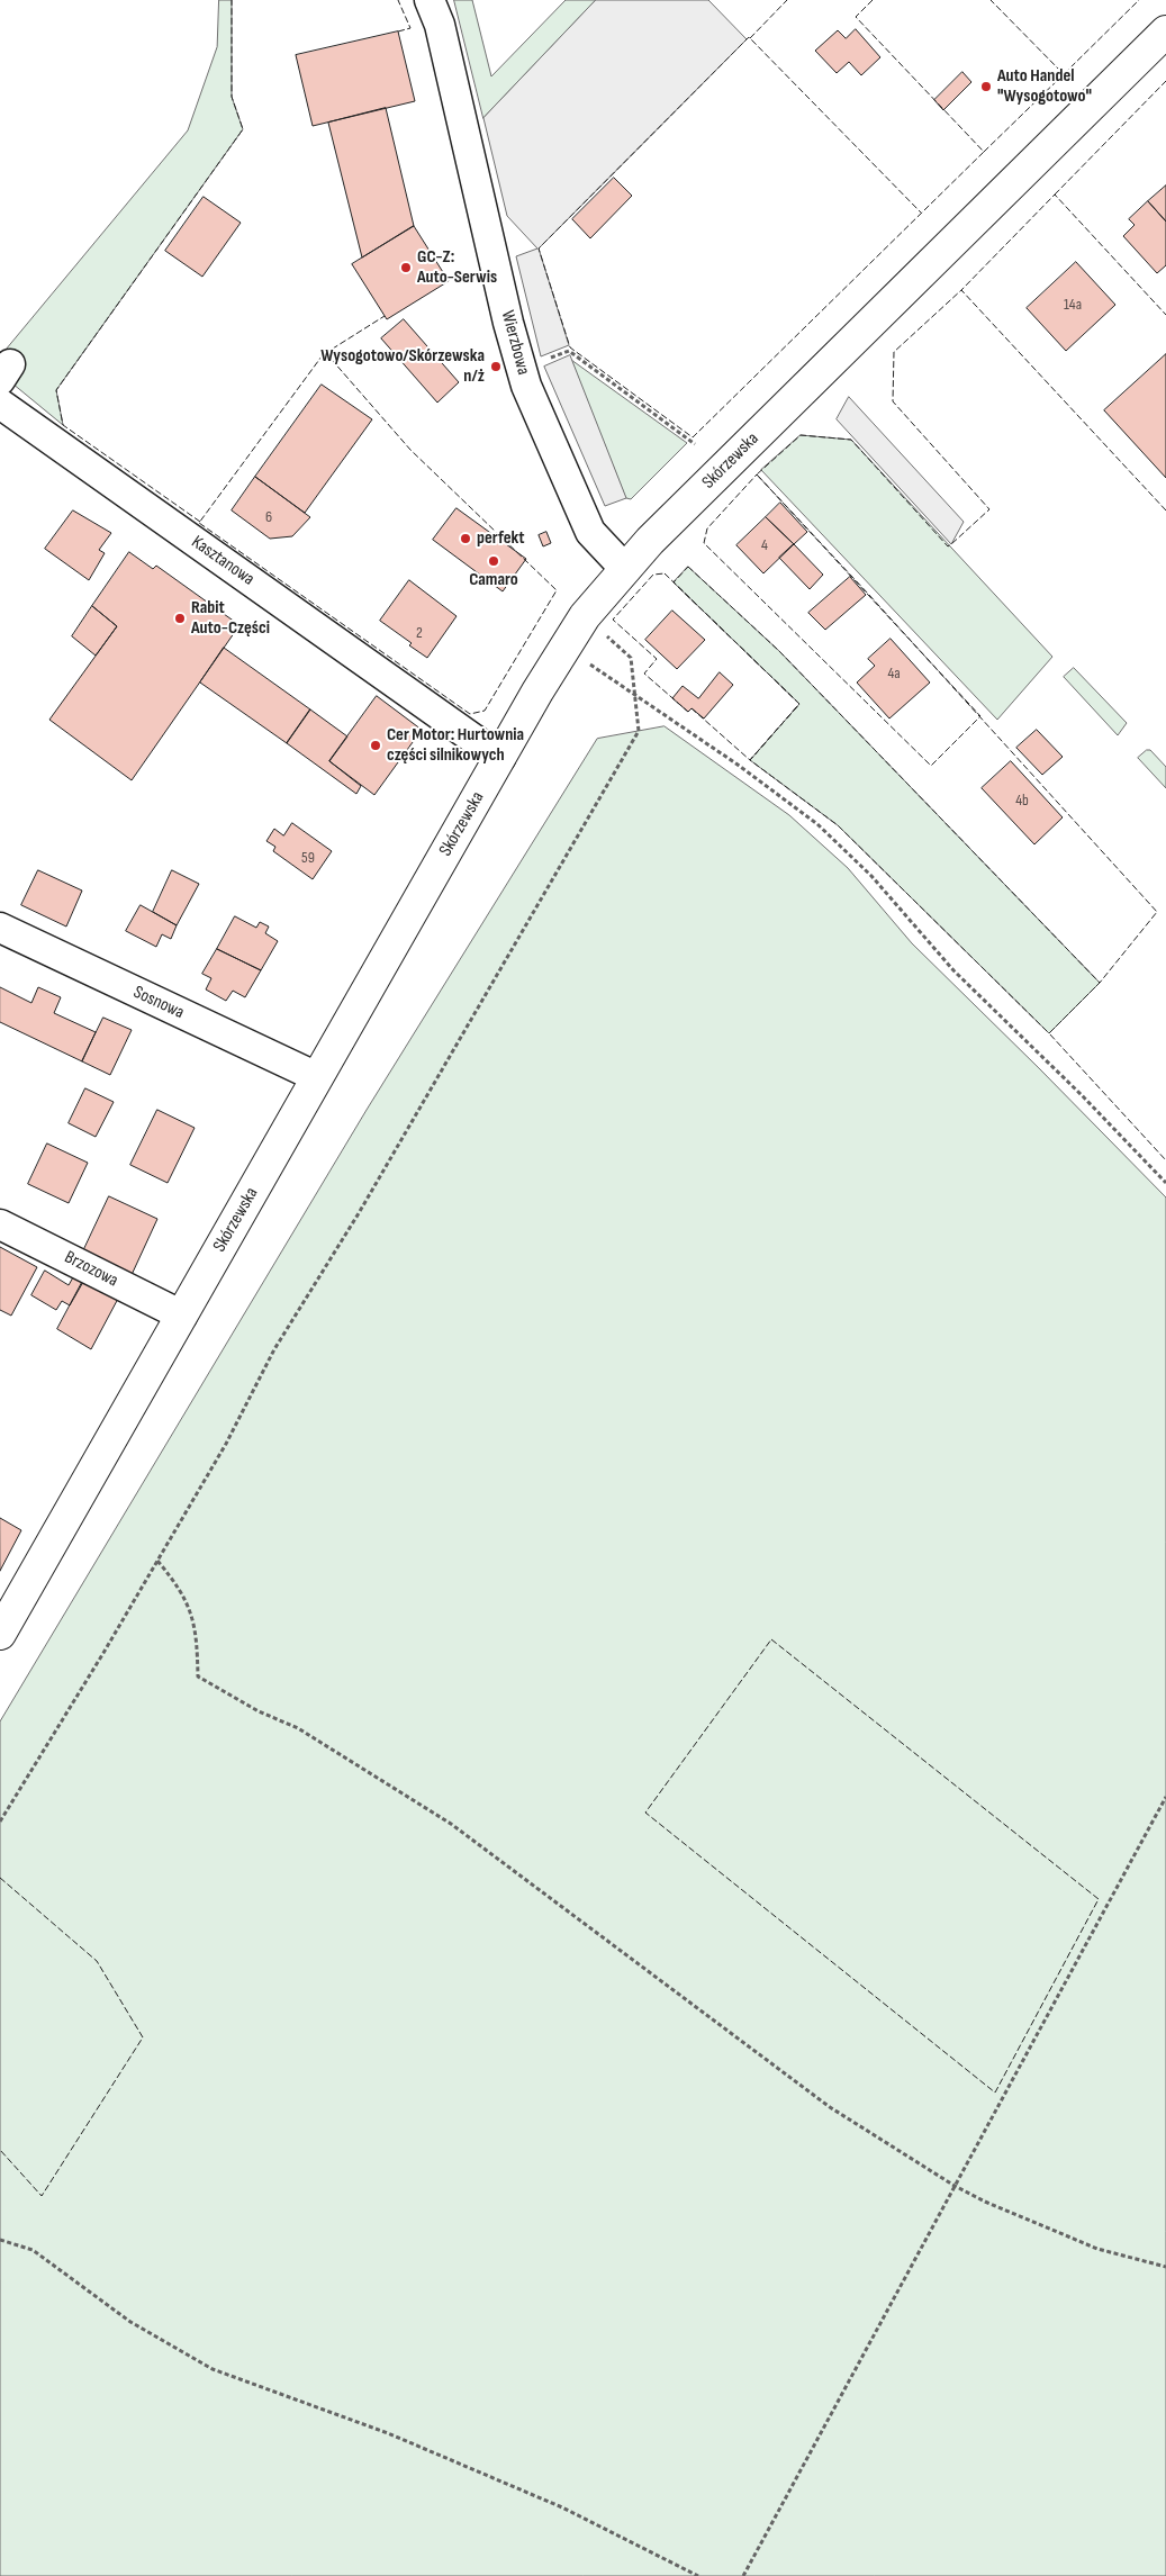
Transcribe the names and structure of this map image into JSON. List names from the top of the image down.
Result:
{
  "streets": {
    "street": [
      "Wierzbowa",
      "Skórzewska",
      "Kasztanowa",
      "Sosnowa",
      "Brzozowa"
    ]
  },
  "crossings": [
    ["Wierzbowa", "Skórzewska"],
    ["Skórzewska", "Kasztanowa"],
    ["Skórzewska", "Sosnowa"],
    ["Skórzewska", "Brzozowa"]
  ],
  "places": [
    "Auto Handel \"Wysogotowo\"",
    "GC-Z: Auto-Serwis",
    "Wysogotowo/Skórzewska n/ż",
    "perfekt",
    "Camaro",
    "Rabit Auto-Części",
    "Cer Motor: Hurtownia części silnikowych"
  ],
  "house_numbers": [
    "14a",
    "6",
    "4",
    "2",
    "4a",
    "4b",
    "59"
  ]
}
